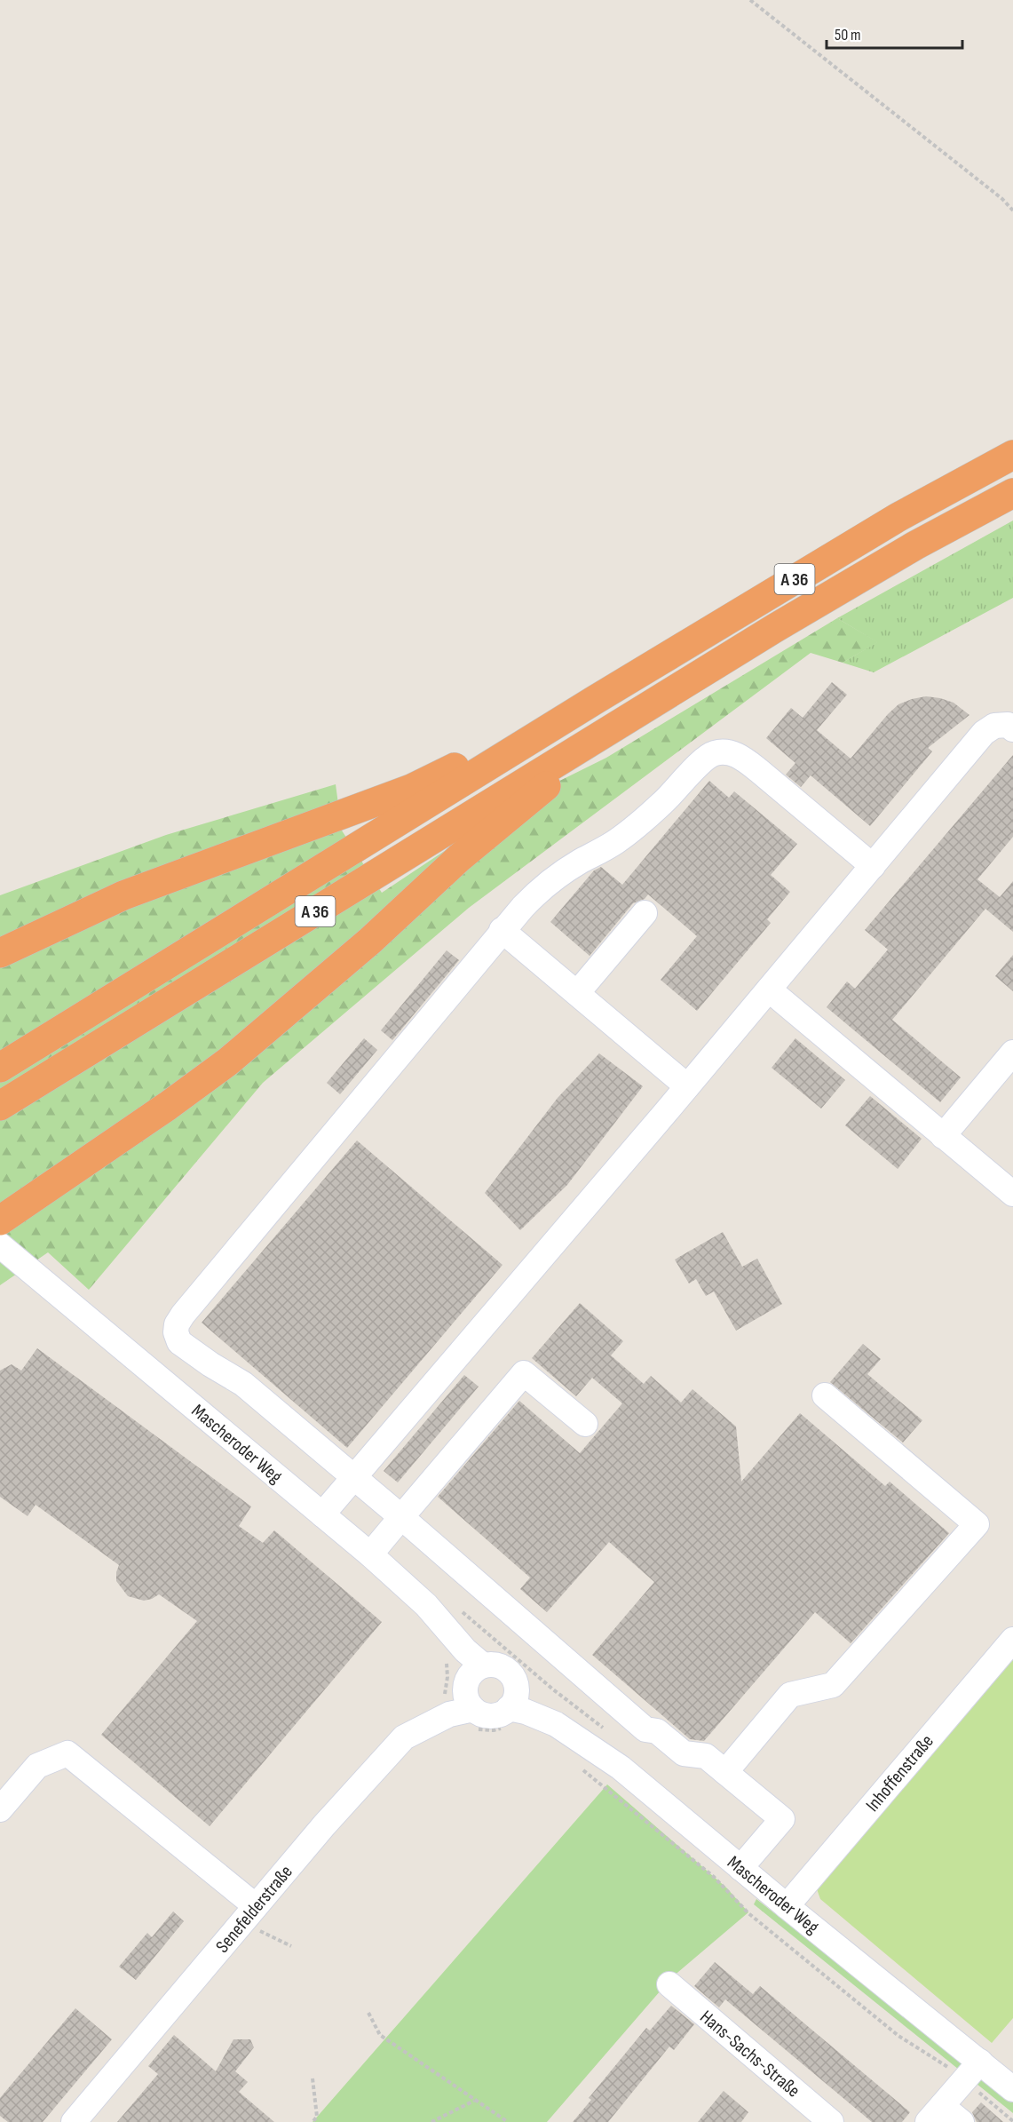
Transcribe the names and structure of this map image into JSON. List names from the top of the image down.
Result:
{
  "streets": {
    "highway": ["A 36"],
    "street": [
      "Mascheroder Weg",
      "Inhoffenstraße",
      "Senefelderstraße",
      "Hans-Sachs-Straße"
    ]
  },
  "crossings": [
    ["Mascheroder Weg", "Inhoffenstraße"],
    ["Mascheroder Weg", "Senefelderstraße"]
  ],
  "scale_bar": "50 m"
}
